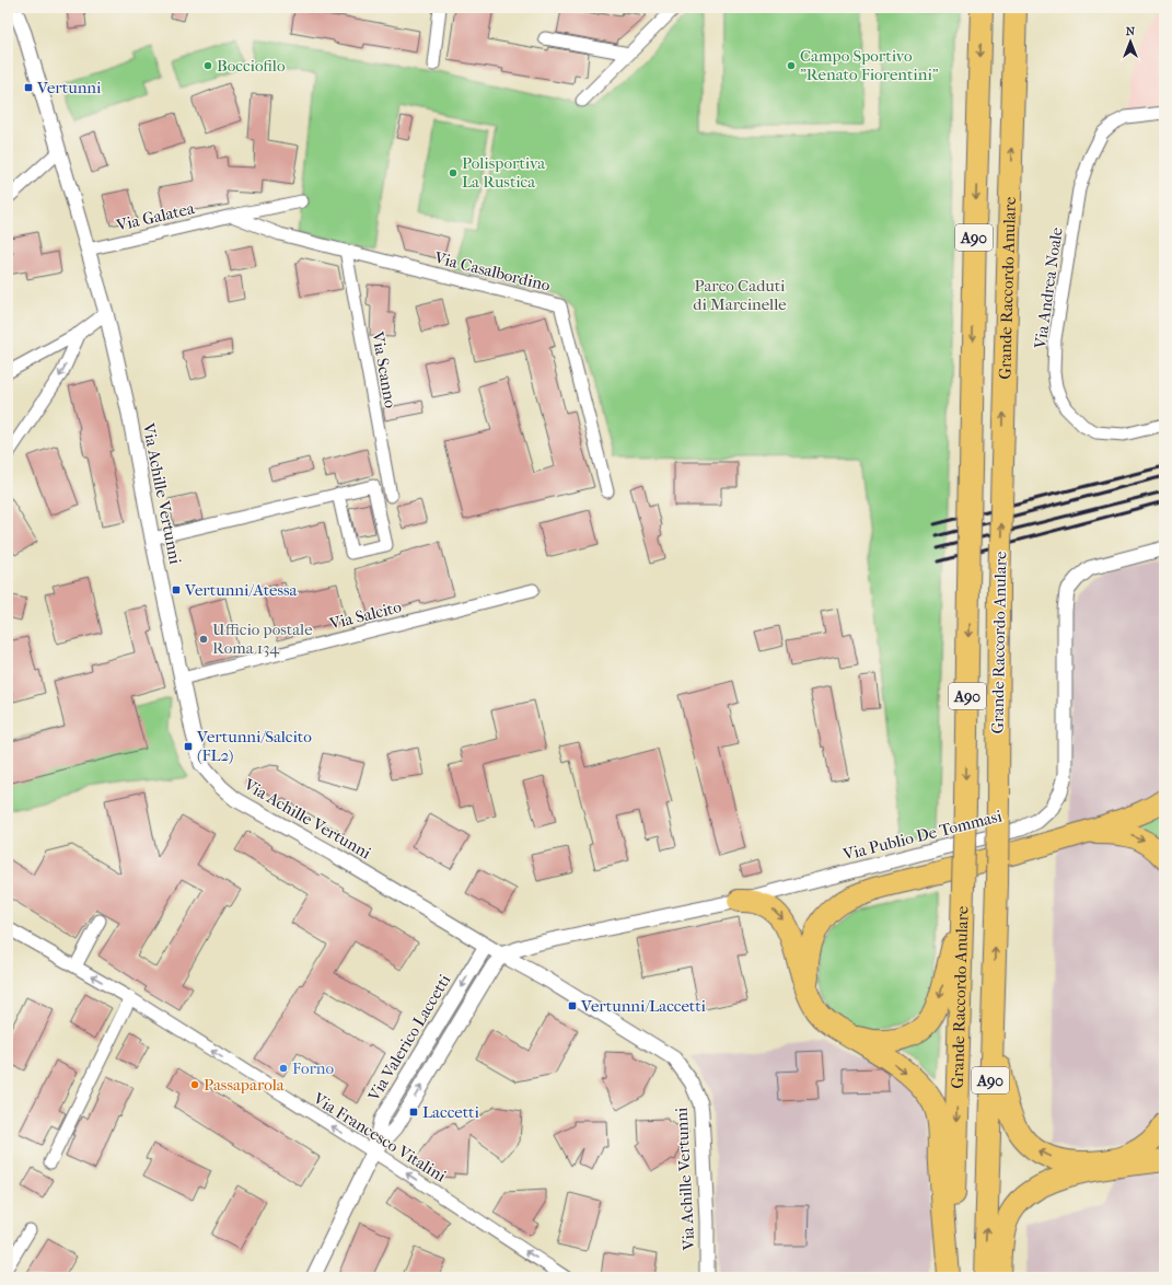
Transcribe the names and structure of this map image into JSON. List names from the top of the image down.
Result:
{
  "streets": {
    "highway": ["A90", "Grande Raccordo Anulare"],
    "street": [
      "Via Galatea",
      "Via Casalbordino",
      "Via Andrea Noale",
      "Via Scanno",
      "Via Achille Vertunni",
      "Via Salcito",
      "Via Publio De Tommasi",
      "Via Valerico Laccetti",
      "Via Francesco Vitalini"
    ]
  },
  "crossings": [
    ["Via Galatea", "Via Casalbordino"],
    ["Via Galatea", "Via Achille Vertunni"],
    ["Via Casalbordino", "Via Scanno"],
    ["Via Achille Vertunni", "Via Salcito"],
    ["Via Achille Vertunni", "Via Publio De Tommasi"],
    ["Via Achille Vertunni", "Via Valerico Laccetti"],
    ["Via Publio De Tommasi", "Via Valerico Laccetti"],
    ["Via Valerico Laccetti", "Via Francesco Vitalini"]
  ],
  "one_way": ["Via Francesco Vitalini"],
  "parks": ["Parco Caduti di Marcinelle"],
  "places": {
    "other": [
      "Bocciofilo",
      "Campo Sportivo \"Renato Fiorentini\"",
      "Polisportiva La Rustica",
      "Ufficio postale Roma 134",
      "Forno",
      "Passaparola"
    ],
    "transit": [
      "Vertunni",
      "Vertunni/Atessa",
      "Vertunni/Salcito (FL2)",
      "Vertunni/Laccetti",
      "Laccetti"
    ]
  },
  "north": "top"
}
